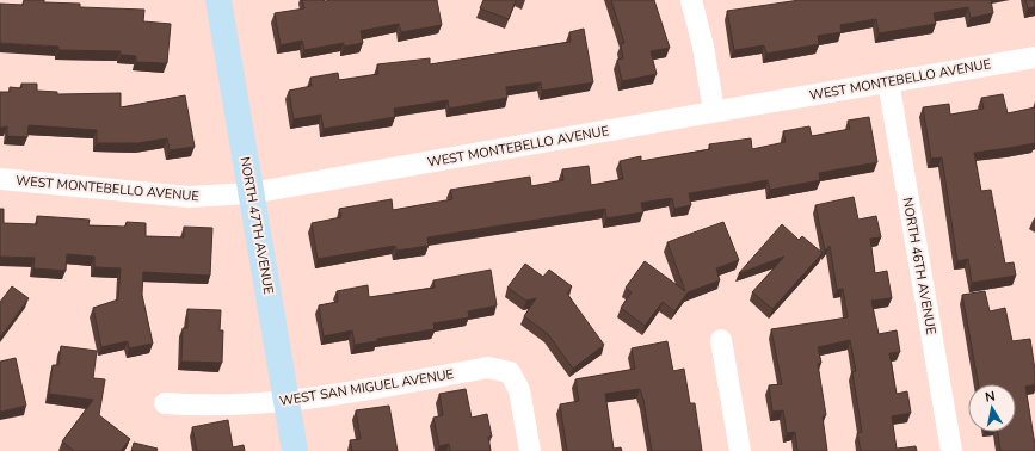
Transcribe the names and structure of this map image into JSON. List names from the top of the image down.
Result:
{
  "streets": {
    "street": [
      "WEST MONTEBELLO AVENUE",
      "NORTH 47TH AVENUE",
      "NORTH 46TH AVENUE",
      "WEST SAN MIGUEL AVENUE"
    ]
  },
  "crossings": [
    ["WEST MONTEBELLO AVENUE", "NORTH 47TH AVENUE"],
    ["WEST MONTEBELLO AVENUE", "NORTH 46TH AVENUE"],
    ["NORTH 47TH AVENUE", "WEST SAN MIGUEL AVENUE"]
  ],
  "north": "top"
}
